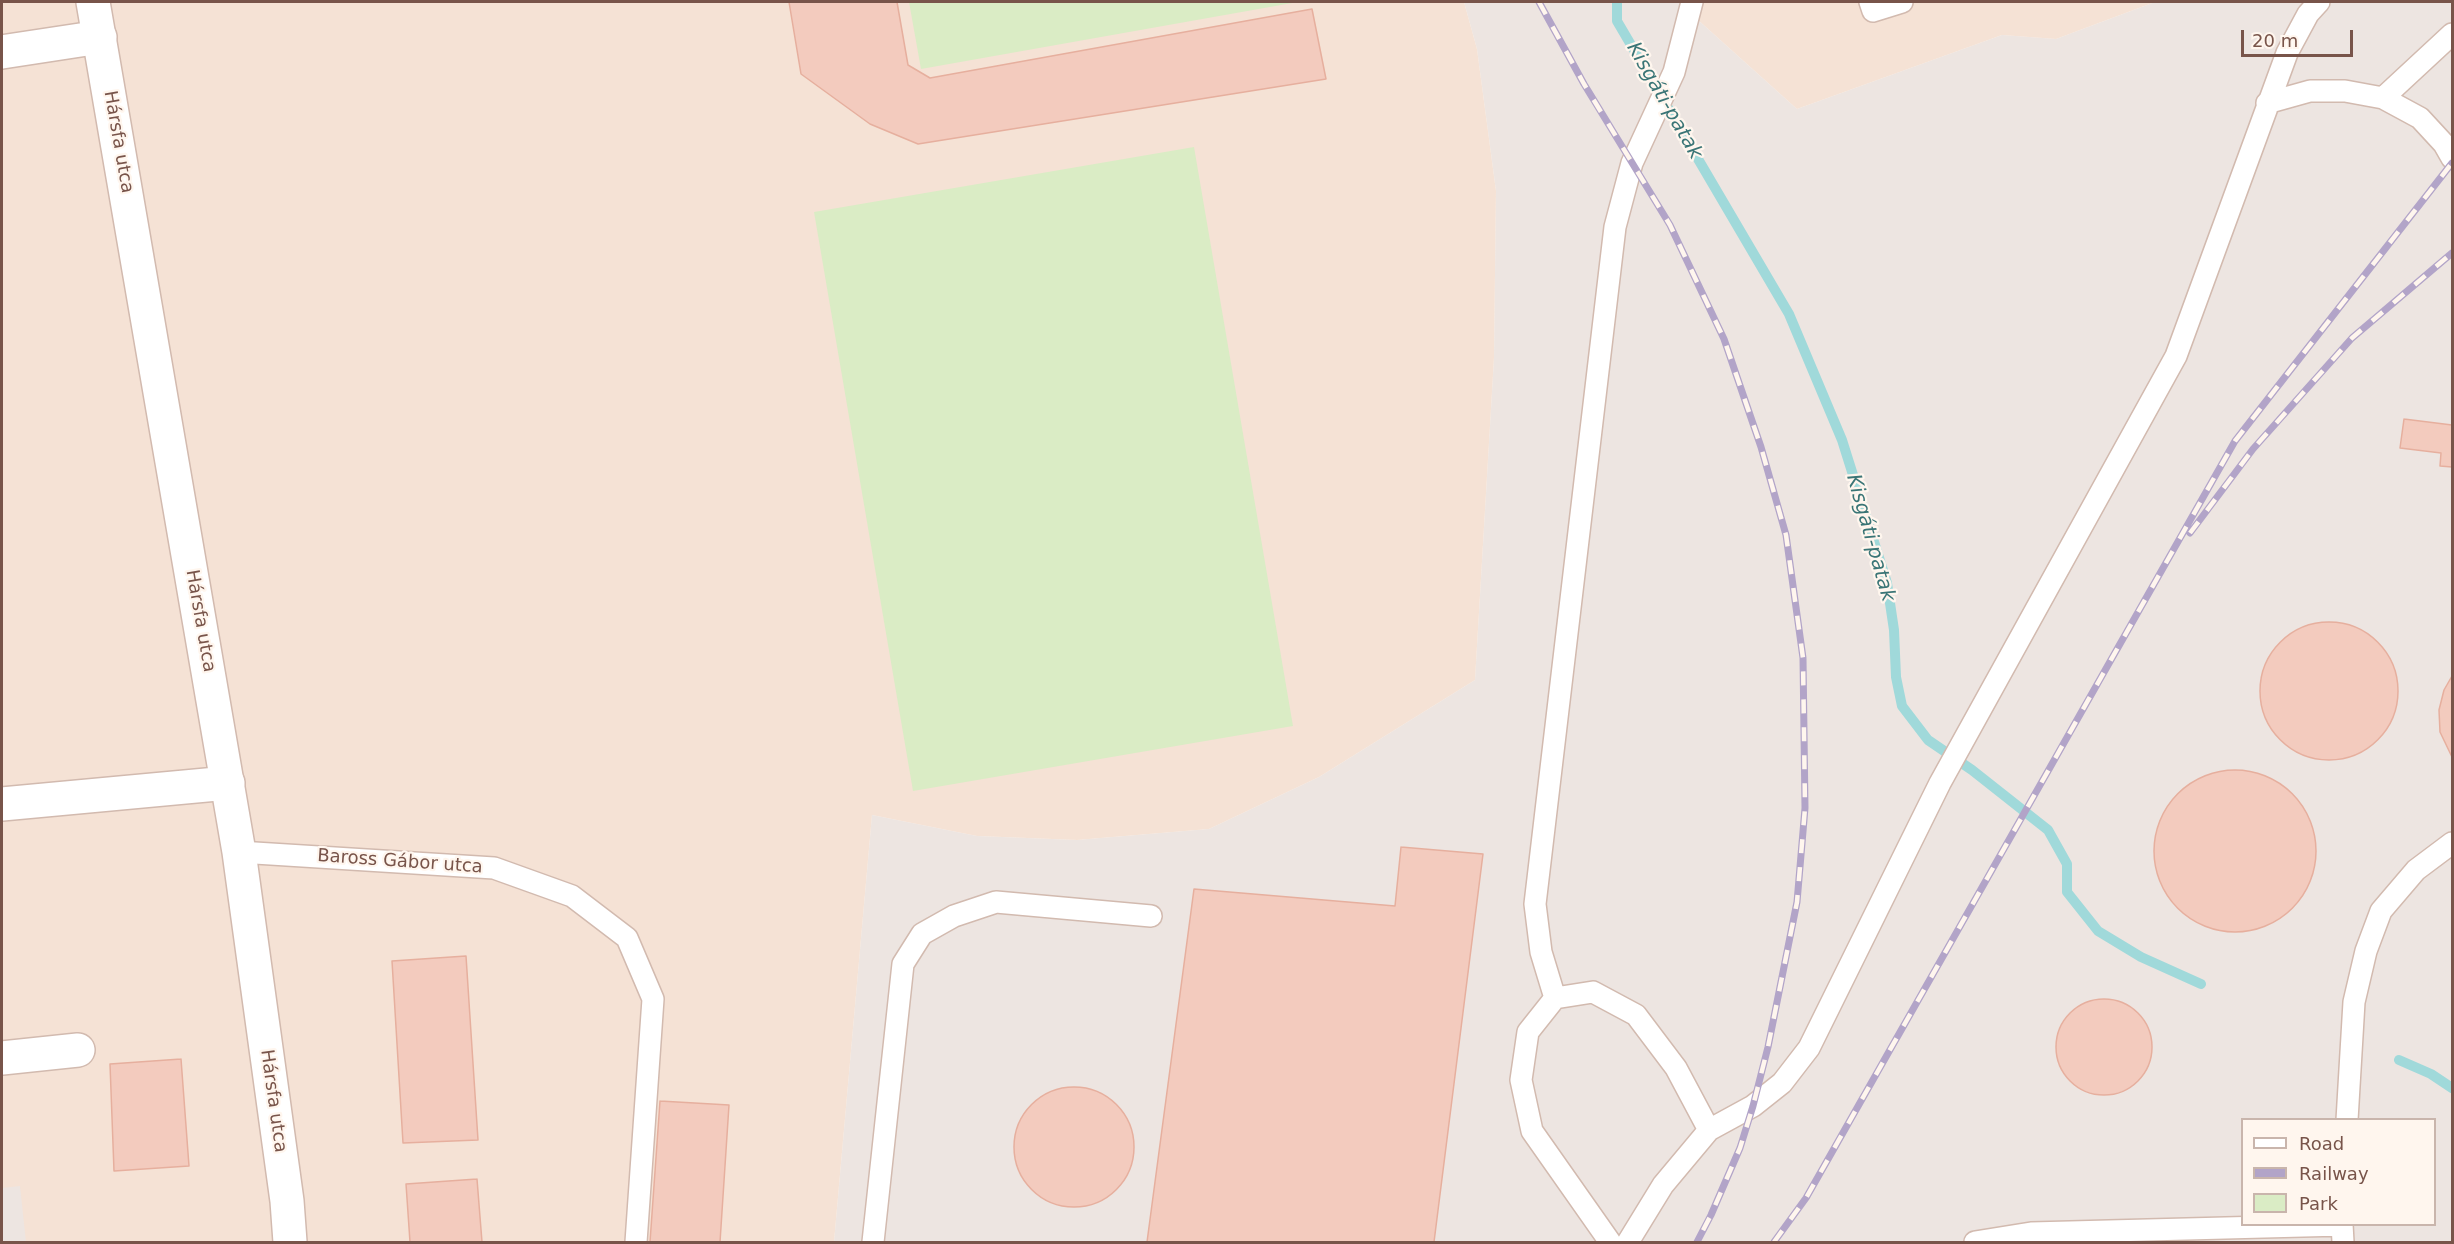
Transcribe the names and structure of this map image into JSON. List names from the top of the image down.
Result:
{
  "streets": {
    "street": ["Hársfa utca"],
    "lane": ["Baross Gábor utca"]
  },
  "crossings": [
    ["Hársfa utca", "Baross Gábor utca"]
  ],
  "water": ["Kisgáti-patak"],
  "legend": ["Road", "Railway", "Park"],
  "scale_bar": "20 m"
}
